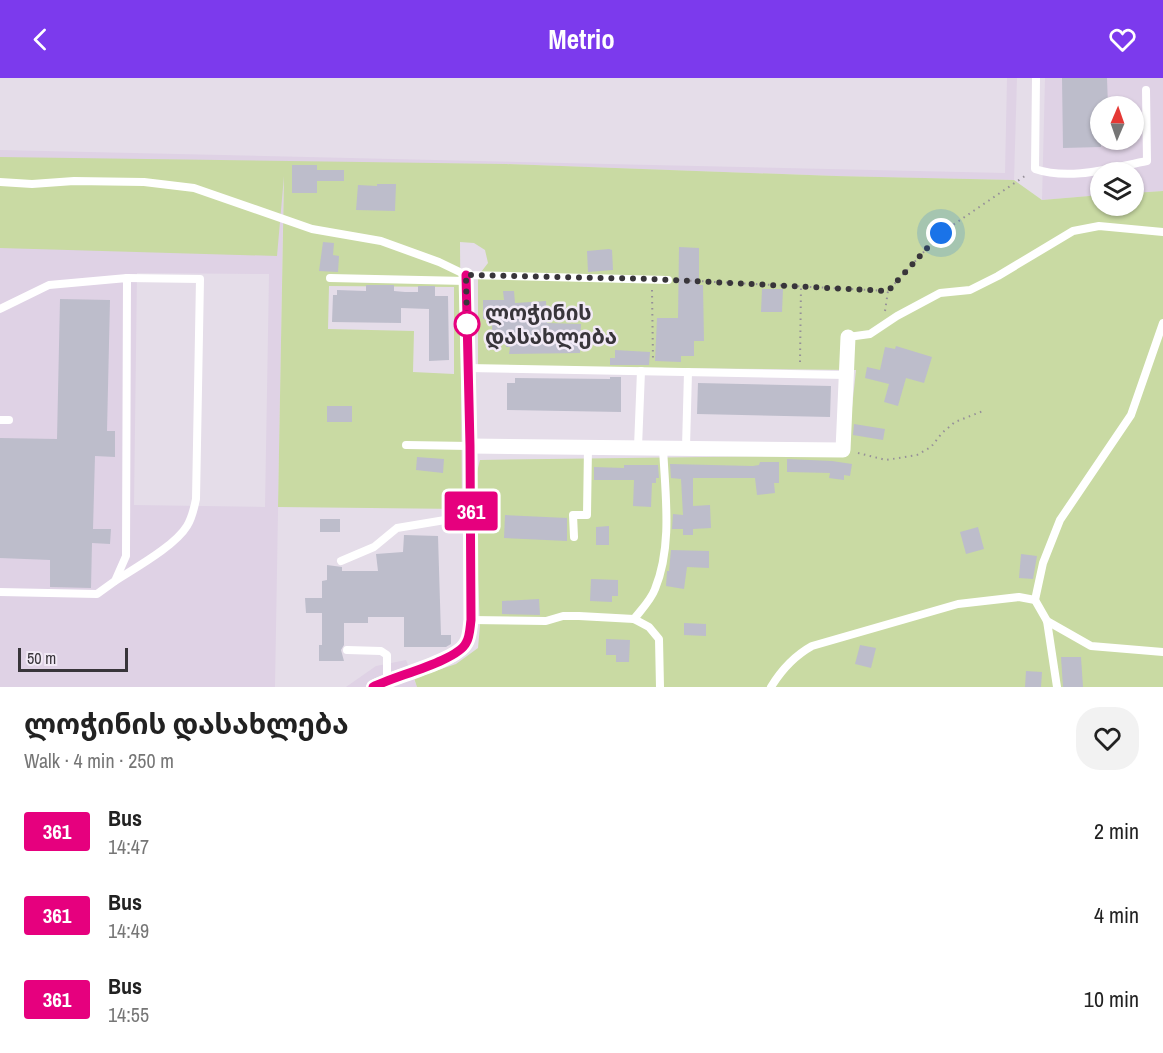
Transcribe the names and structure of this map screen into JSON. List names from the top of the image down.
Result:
{
  "places": ["ლოჭინის დასახლება"],
  "lines": ["bus line 361"],
  "scale_bar": "50 m",
  "north": "top",
  "page": {
    "header": "Metrio",
    "on_map": "361",
    "scale": "50 m",
    "heading": ["ლოჭინის დასახლება", "Walk · 4 min · 250 m"],
    "list": [
      {
        "mark": "361",
        "name": "Bus",
        "note": "14:47",
        "value": "2 min"
      },
      {
        "mark": "361",
        "name": "Bus",
        "note": "14:49",
        "value": "4 min"
      },
      {
        "mark": "361",
        "name": "Bus",
        "note": "14:55",
        "value": "10 min"
      }
    ]
  }
}
